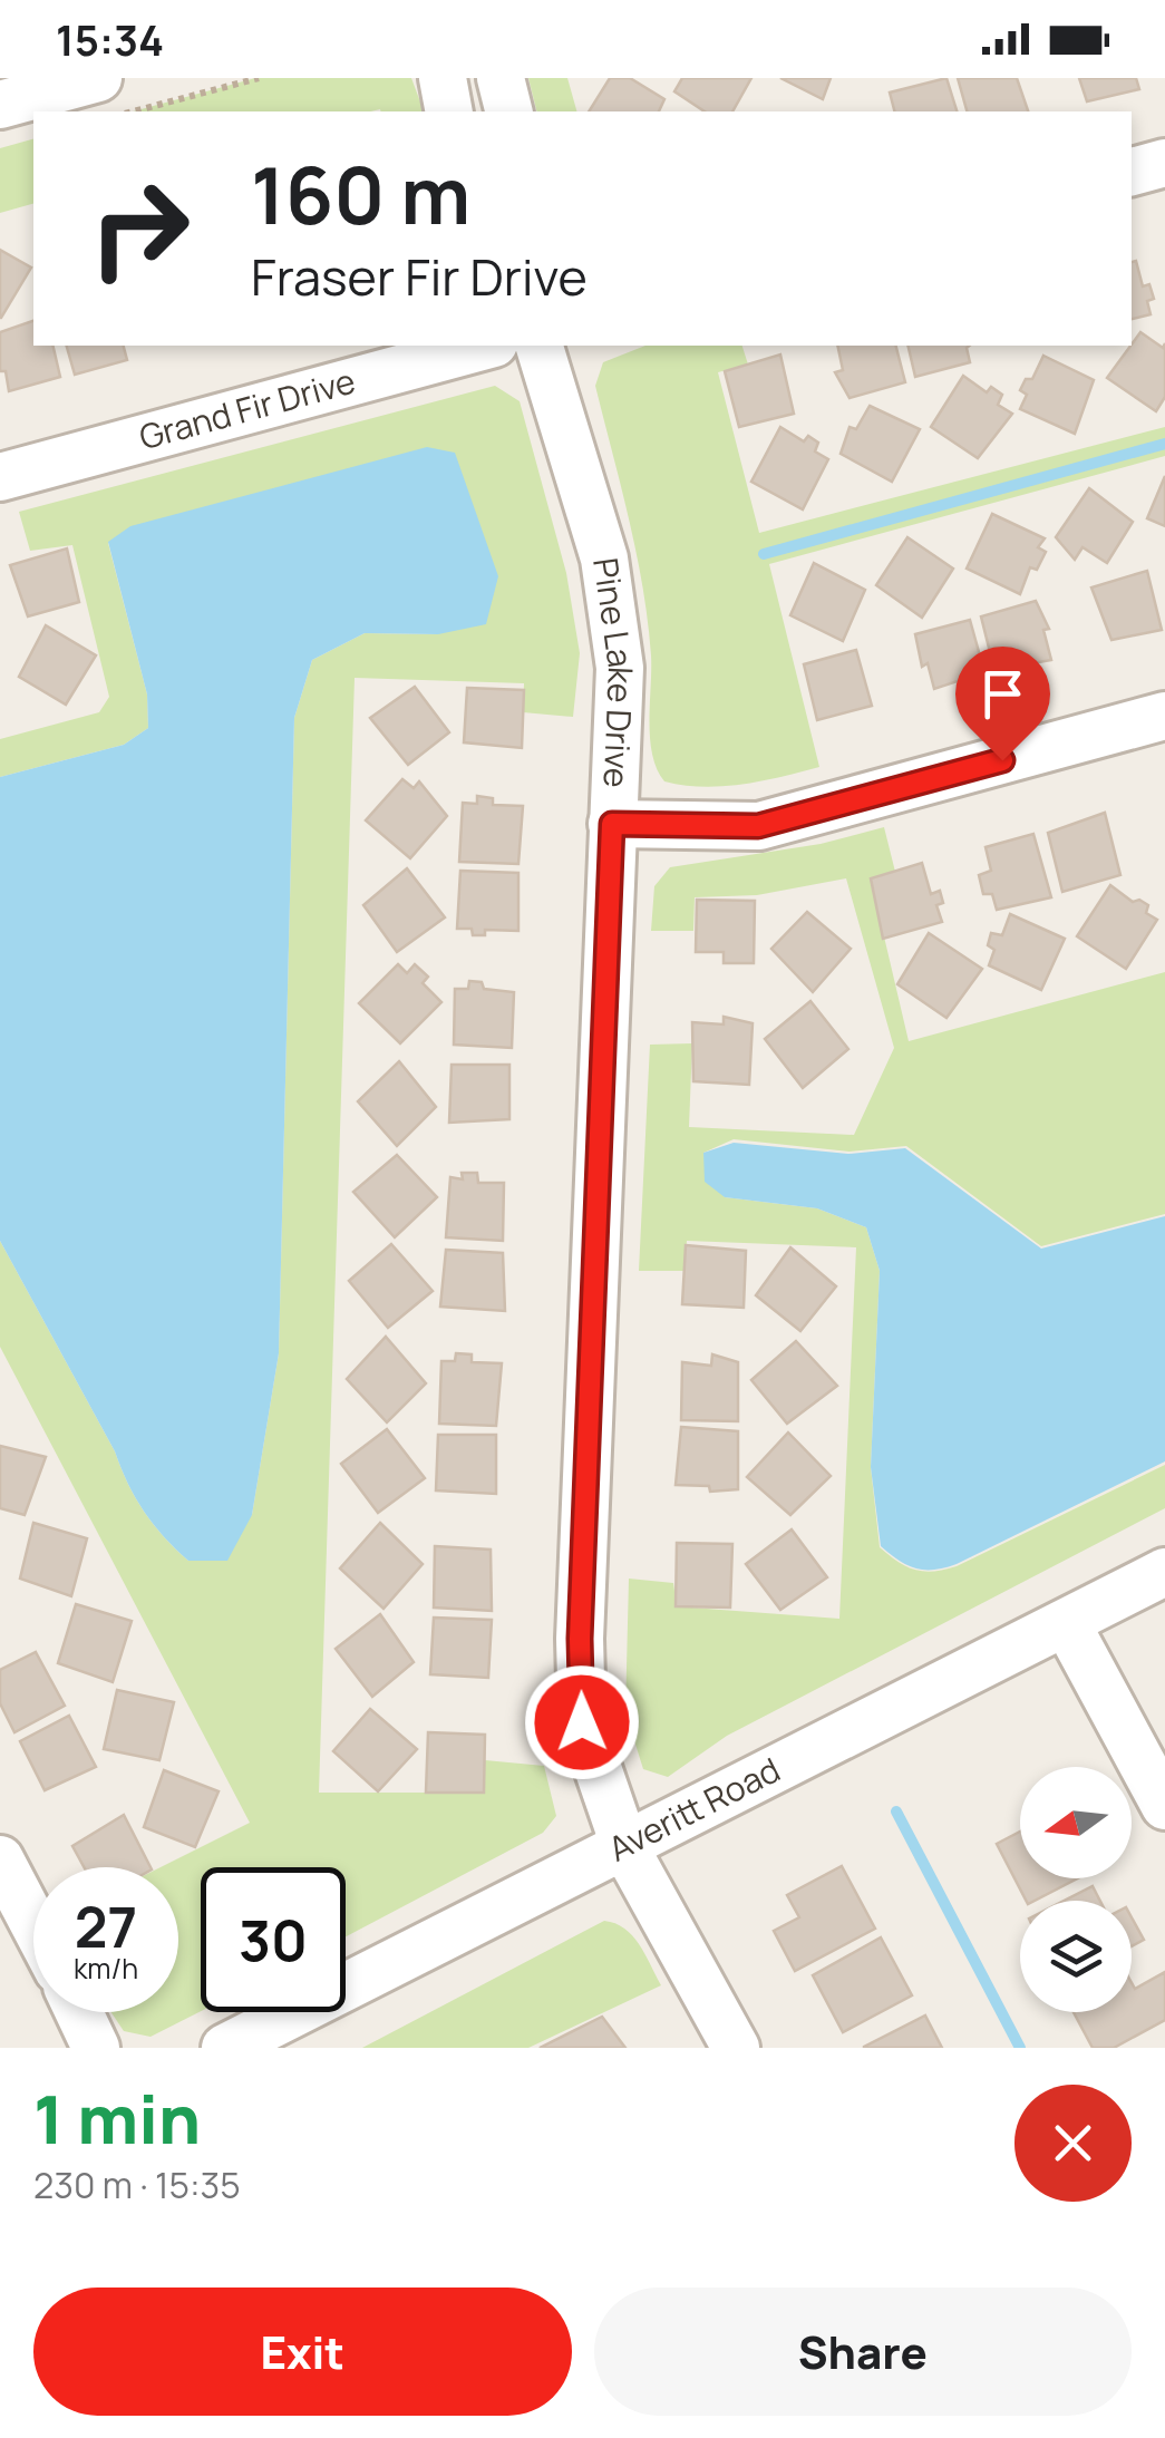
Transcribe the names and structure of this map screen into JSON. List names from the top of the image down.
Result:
{
  "streets": {
    "street": ["Grand Fir Drive", "Pine Lake Drive", "Averitt Road"]
  },
  "crossings": [
    ["Pine Lake Drive", "Averitt Road"]
  ],
  "north": "left",
  "page": {
    "status": "15:34",
    "turn": ["160 m", "Fraser Fir Drive"],
    "speed": "27 km/h",
    "limit": "30",
    "heading": ["1 min", "230 m · 15:35"],
    "buttons": ["Exit", "Share"]
  }
}
